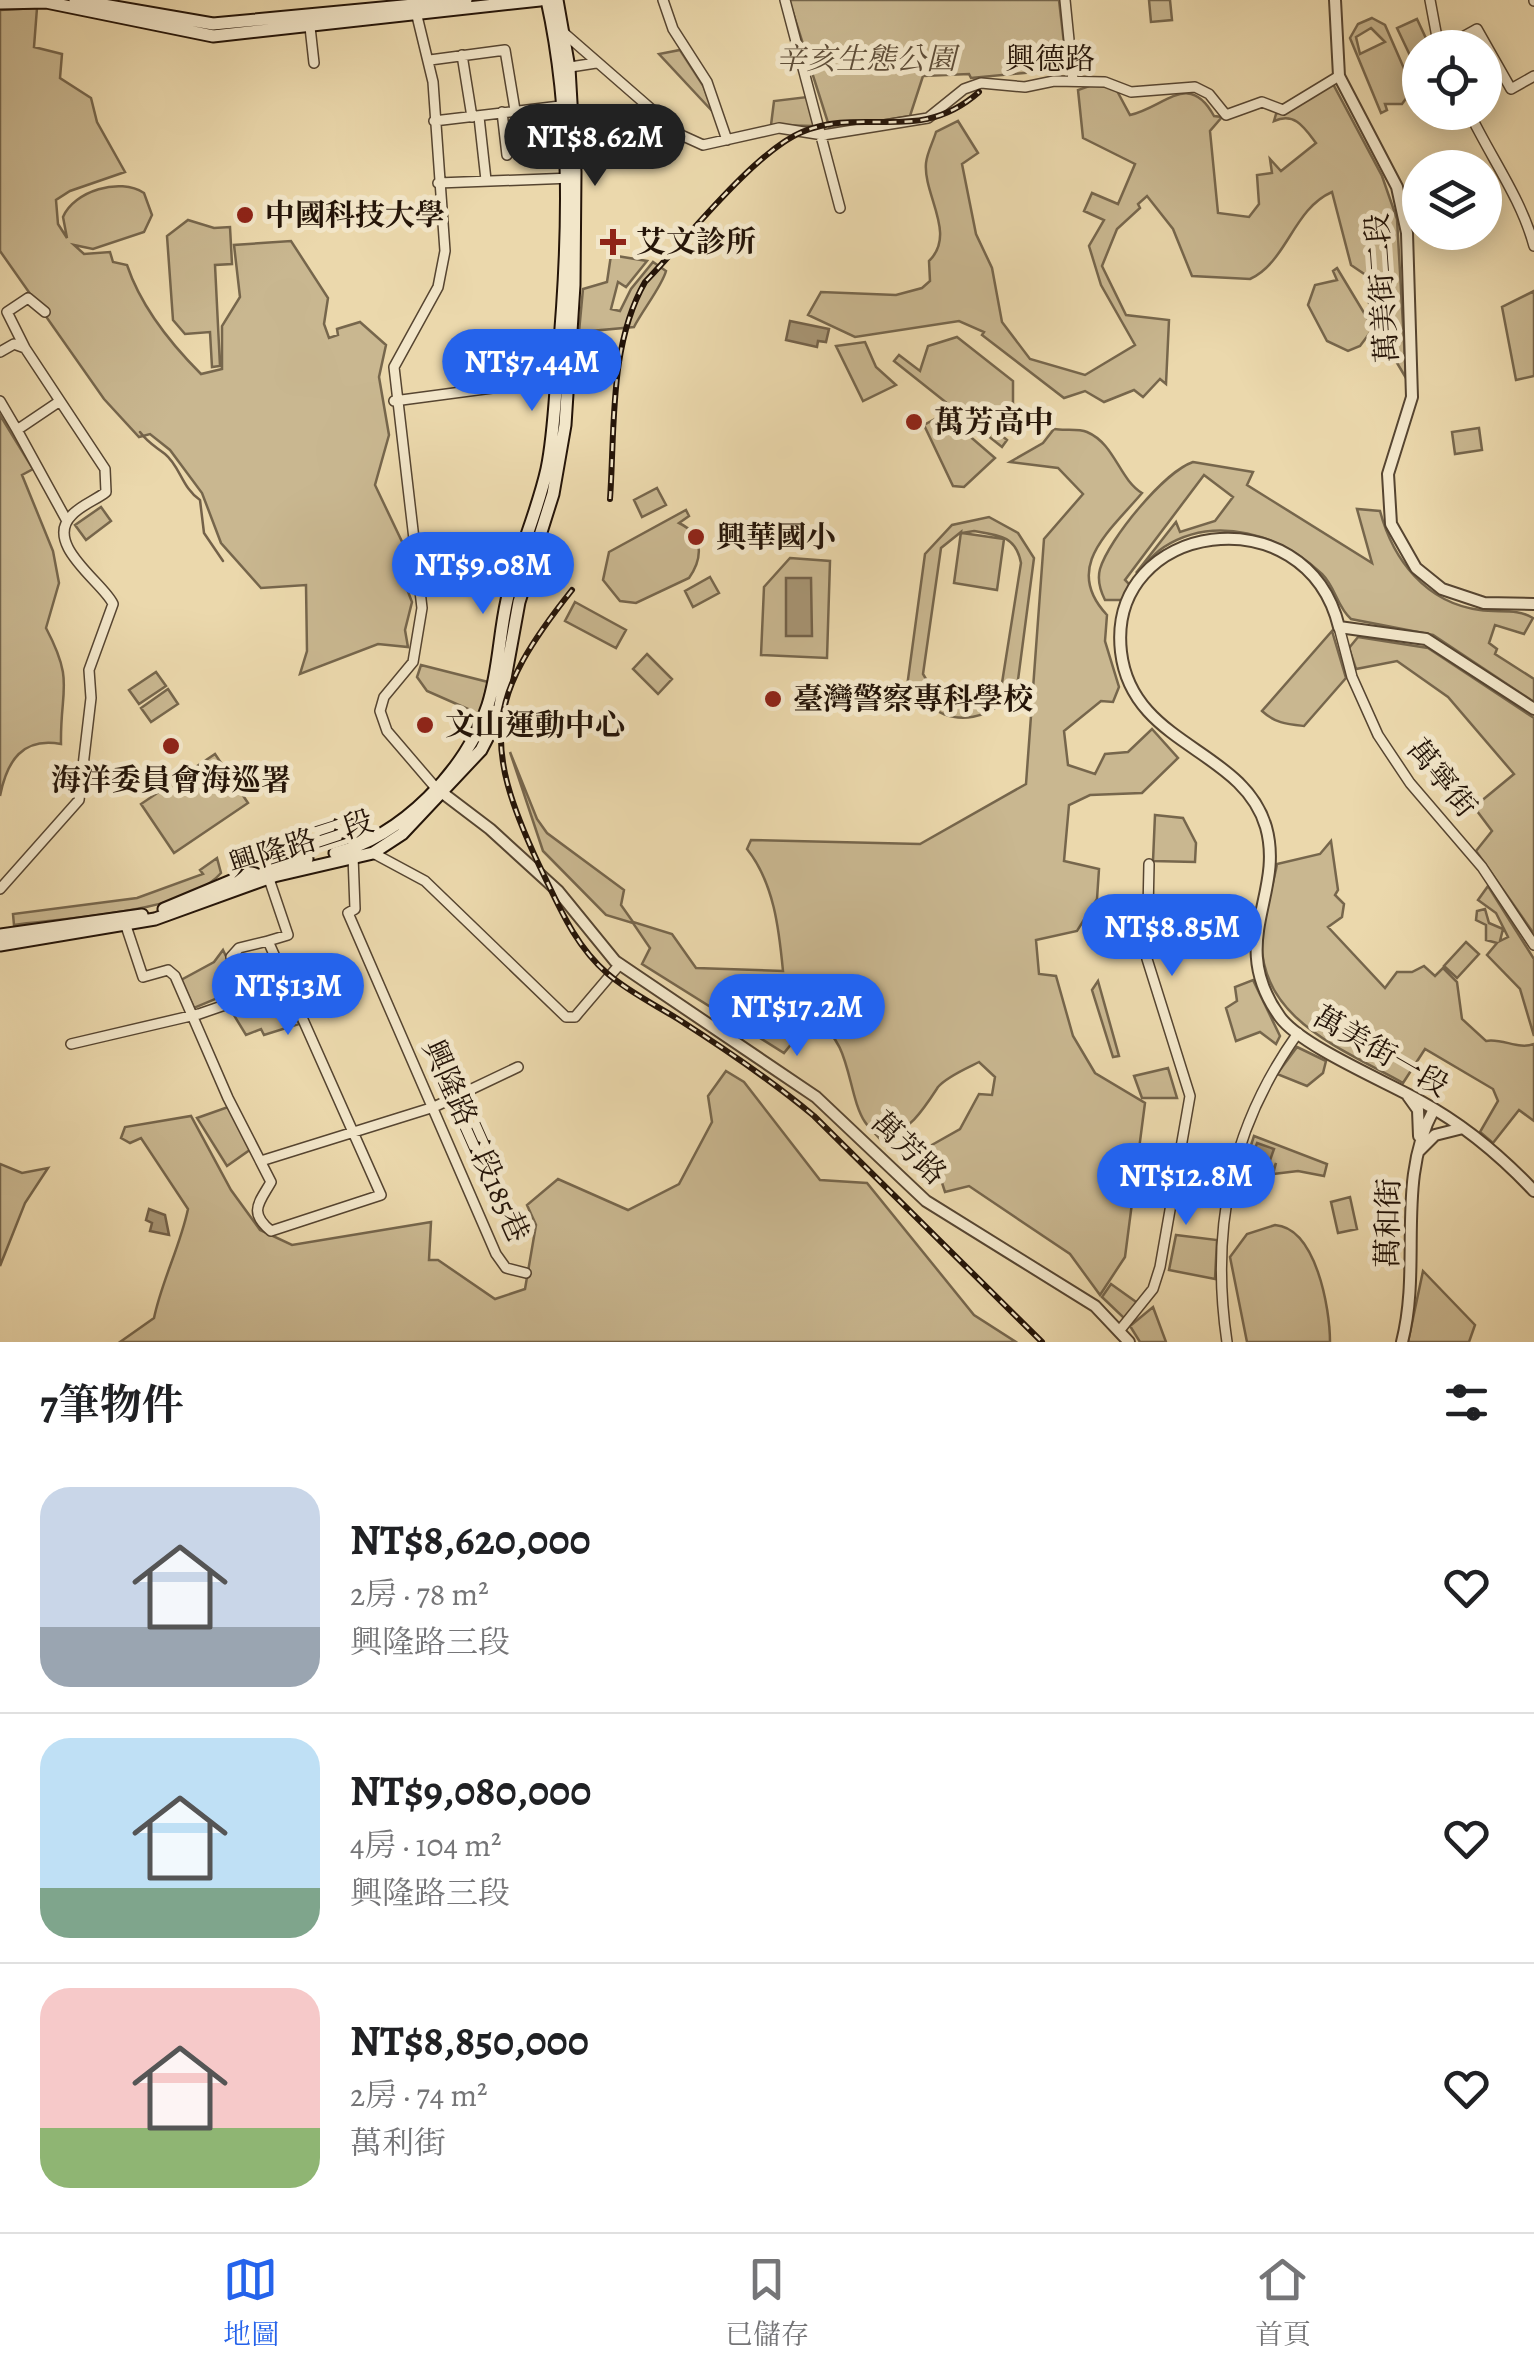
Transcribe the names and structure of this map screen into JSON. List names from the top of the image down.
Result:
{
  "streets": {
    "main road": ["興隆路三段"],
    "street": [
      "興德路",
      "萬美街二段",
      "萬寧街",
      "萬美街一段",
      "興隆路三段185巷",
      "萬芳路",
      "萬和街"
    ]
  },
  "crossings": [
    ["興德路", "萬美街二段"],
    ["興德路", "興隆路三段"],
    ["萬寧街", "萬美街一段"],
    ["興隆路三段", "興隆路三段185巷"],
    ["興隆路三段", "萬芳路"],
    ["萬美街一段", "萬和街"]
  ],
  "parks": ["辛亥生態公園"],
  "places": {
    "other": [
      "中國科技大學",
      "萬芳高中",
      "興華國小",
      "臺灣警察專科學校",
      "文山運動中心",
      "海洋委員會海巡署"
    ],
    "health": ["艾文診所"]
  },
  "page": {
    "price": [
      "NT$8.62M",
      "NT$7.44M",
      "NT$9.08M",
      "NT$8.85M",
      "NT$13M",
      "NT$17.2M",
      "NT$12.8M"
    ],
    "heading": "7筆物件",
    "list": [
      {
        "name": "NT$8,620,000",
        "note": "2房 · 78 m² · 興隆路三段"
      },
      {
        "name": "NT$9,080,000",
        "note": "4房 · 104 m² · 興隆路三段"
      },
      {
        "name": "NT$8,850,000",
        "note": "2房 · 74 m² · 萬利街"
      }
    ],
    "tabs": ["地圖", "已儲存", "首頁"]
  }
}
